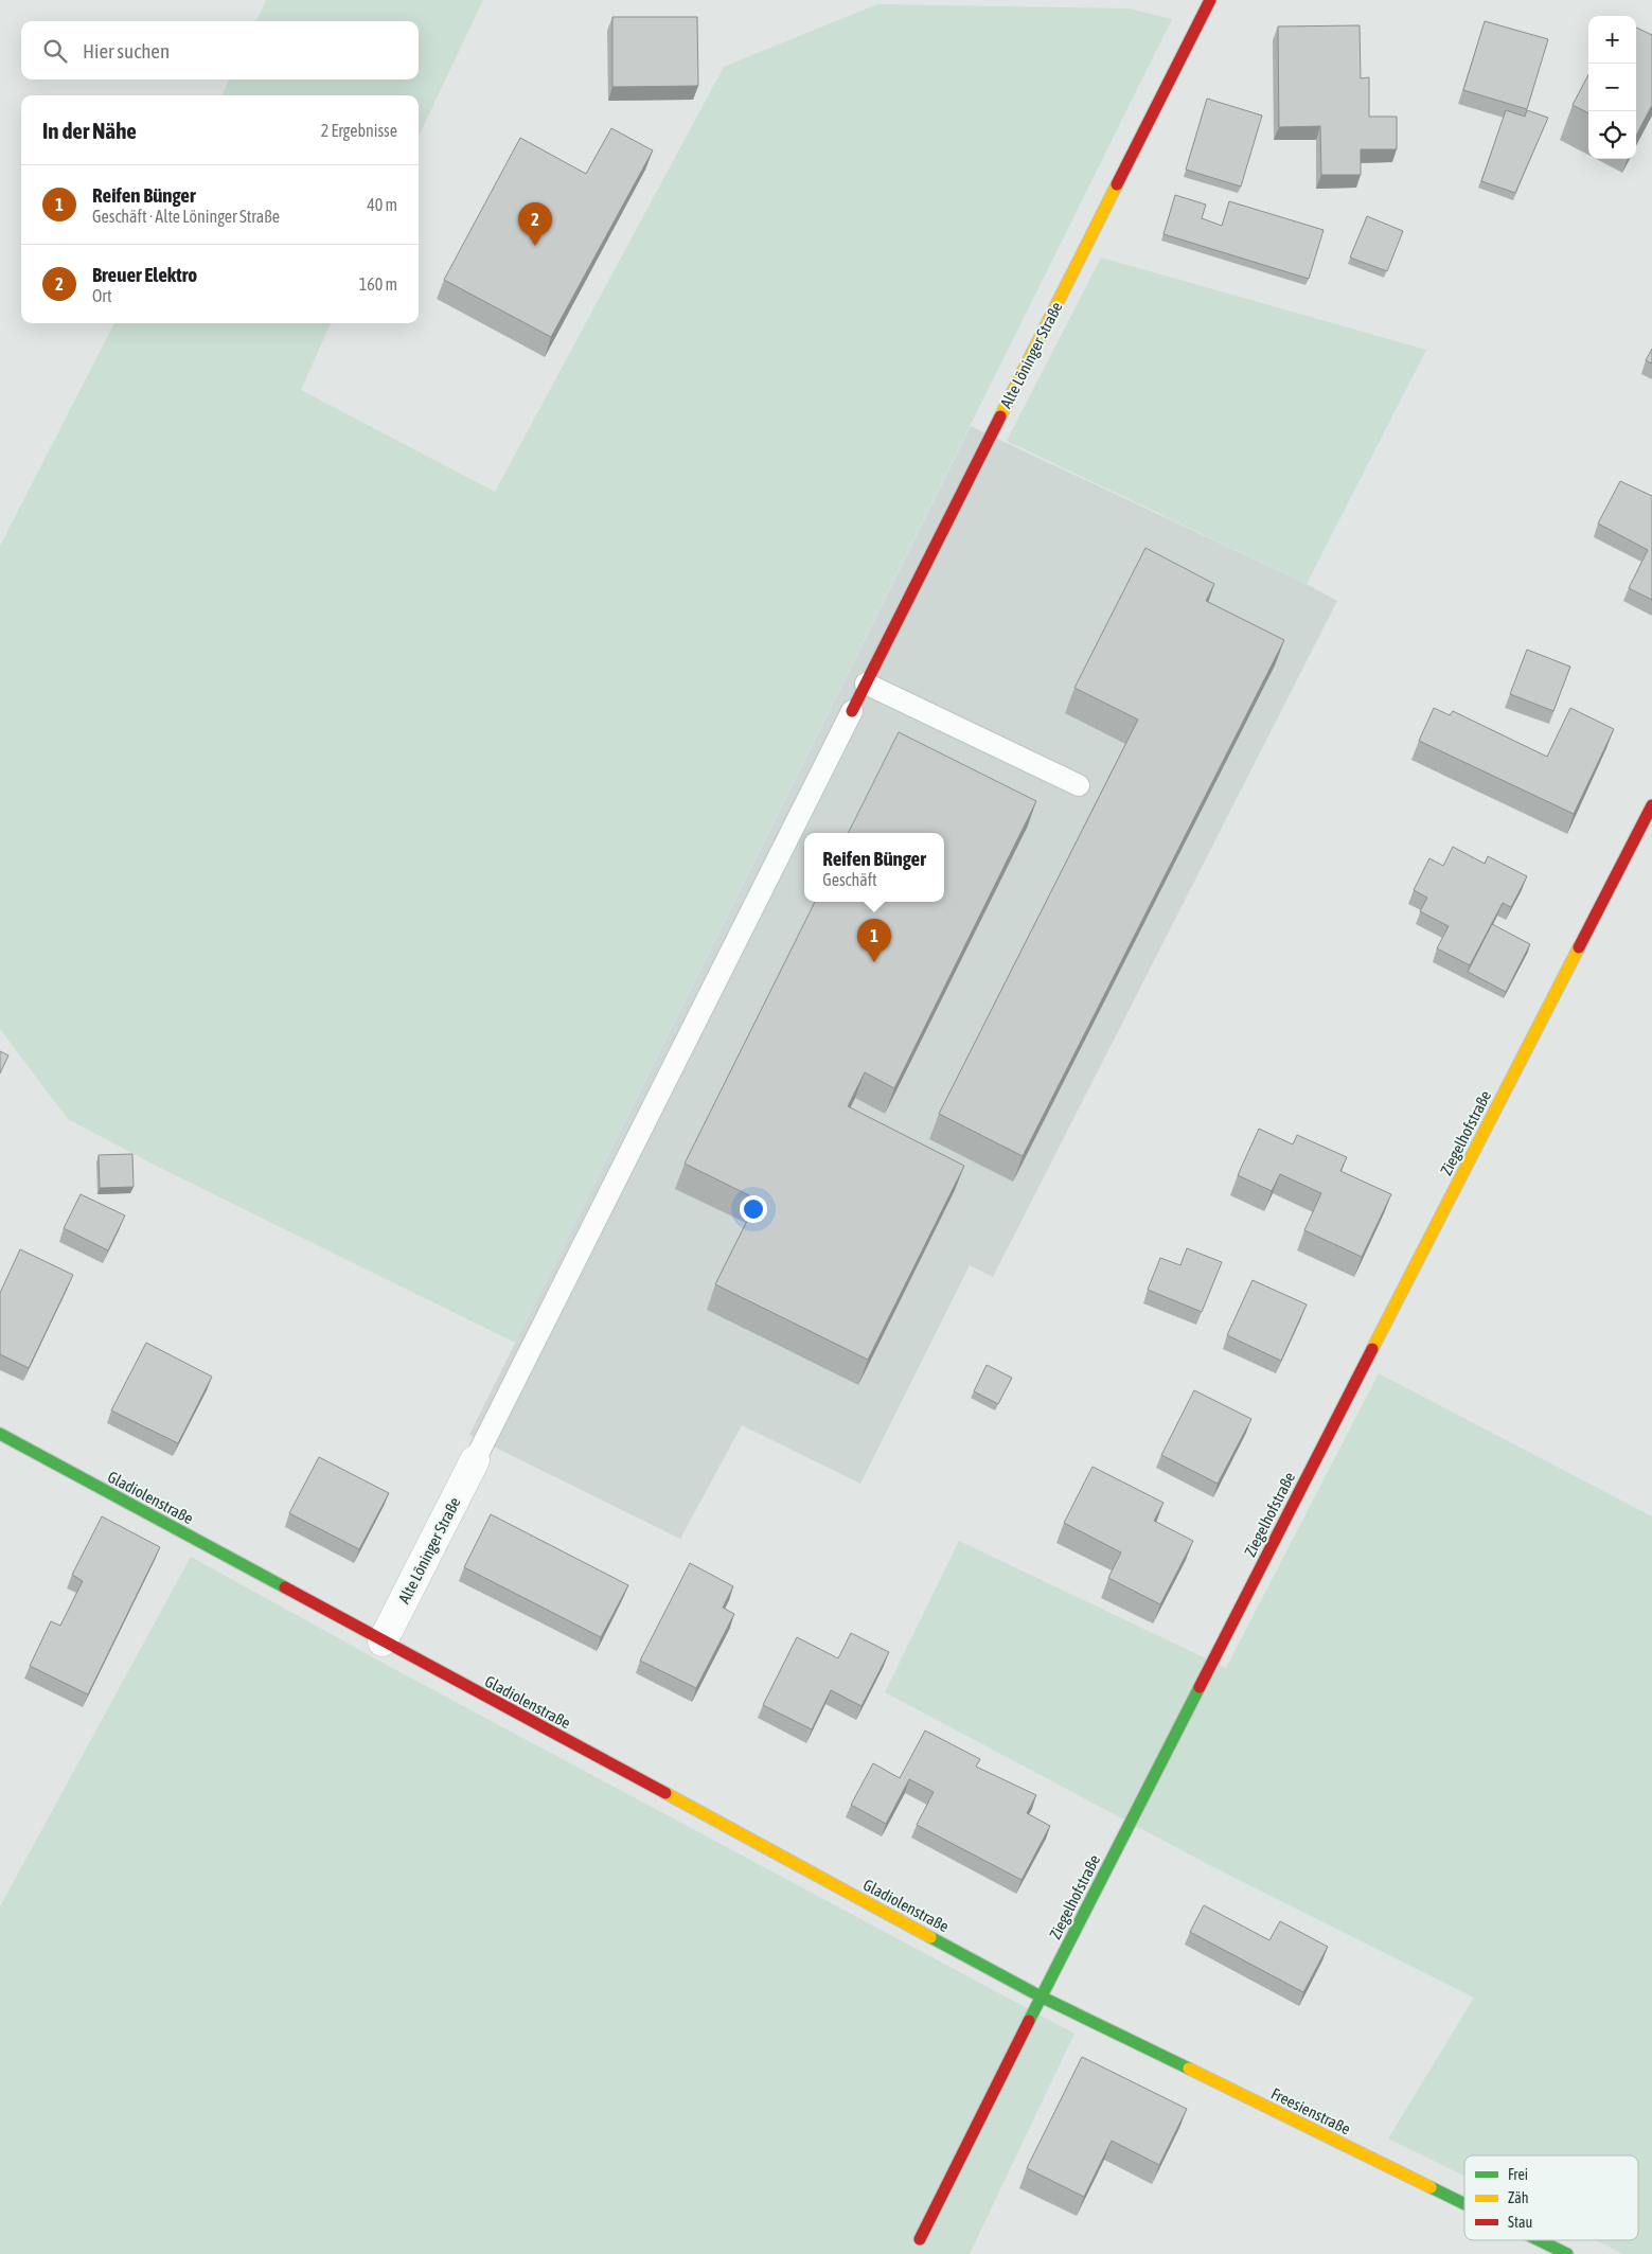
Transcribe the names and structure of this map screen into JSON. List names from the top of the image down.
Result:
{
  "streets": {
    "street": [
      "Alte Löninger Straße",
      "Ziegelhofstraße",
      "Gladiolenstraße",
      "Freesienstraße"
    ]
  },
  "crossings": [
    ["Alte Löninger Straße", "Gladiolenstraße"],
    ["Ziegelhofstraße", "Gladiolenstraße"],
    ["Ziegelhofstraße", "Freesienstraße"],
    ["Gladiolenstraße", "Freesienstraße"]
  ],
  "legend": ["Frei", "Zäh", "Stau"],
  "page": {
    "map_buttons": ["+", "−"],
    "search": "Hier suchen",
    "heading": ["In der Nähe", "2 Ergebnisse"],
    "list": [
      {
        "mark": "1",
        "name": "Reifen Bünger",
        "note": "Geschäft · Alte Löninger Straße",
        "value": "40 m"
      },
      {
        "mark": "2",
        "name": "Breuer Elektro",
        "note": "Ort",
        "value": "160 m"
      }
    ],
    "pins": ["2", "1"],
    "popup": ["Reifen Bünger", "Geschäft"]
  }
}
